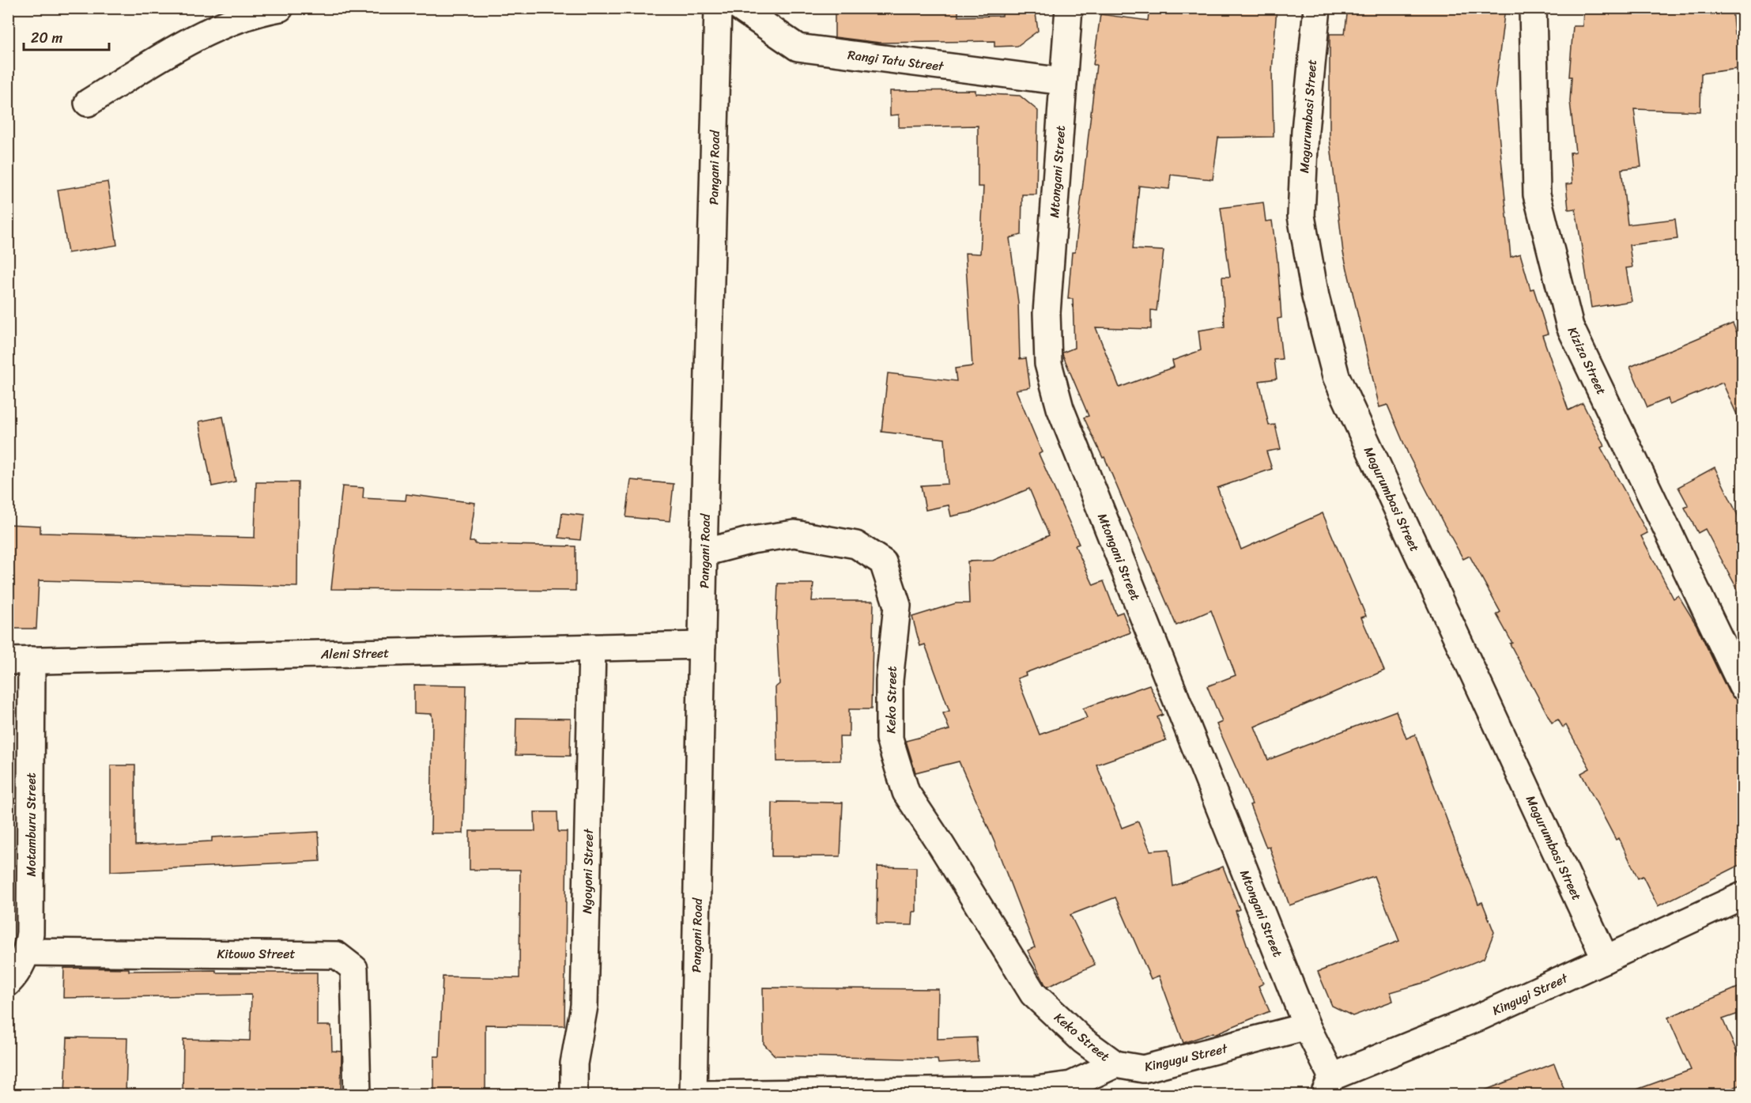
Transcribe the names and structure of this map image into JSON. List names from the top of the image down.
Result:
{
  "streets": {
    "street": [
      "Rangi Tatu Street",
      "Magurumbasi Street",
      "Pangani Road",
      "Mtongani Street",
      "Kiziza Street",
      "Aleni Street",
      "Keko Street",
      "Motamburu Street",
      "Ngoyoni Street",
      "Kitowo Street",
      "Kingugi Street",
      "Kingugu Street"
    ]
  },
  "crossings": [
    ["Rangi Tatu Street", "Mtongani Street"],
    ["Magurumbasi Street", "Kingugi Street"],
    ["Pangani Road", "Aleni Street"],
    ["Pangani Road", "Keko Street"],
    ["Mtongani Street", "Kingugi Street"],
    ["Mtongani Street", "Kingugu Street"],
    ["Aleni Street", "Motamburu Street"],
    ["Aleni Street", "Ngoyoni Street"],
    ["Keko Street", "Kingugu Street"],
    ["Motamburu Street", "Kitowo Street"]
  ],
  "scale_bar": "20 m"
}
